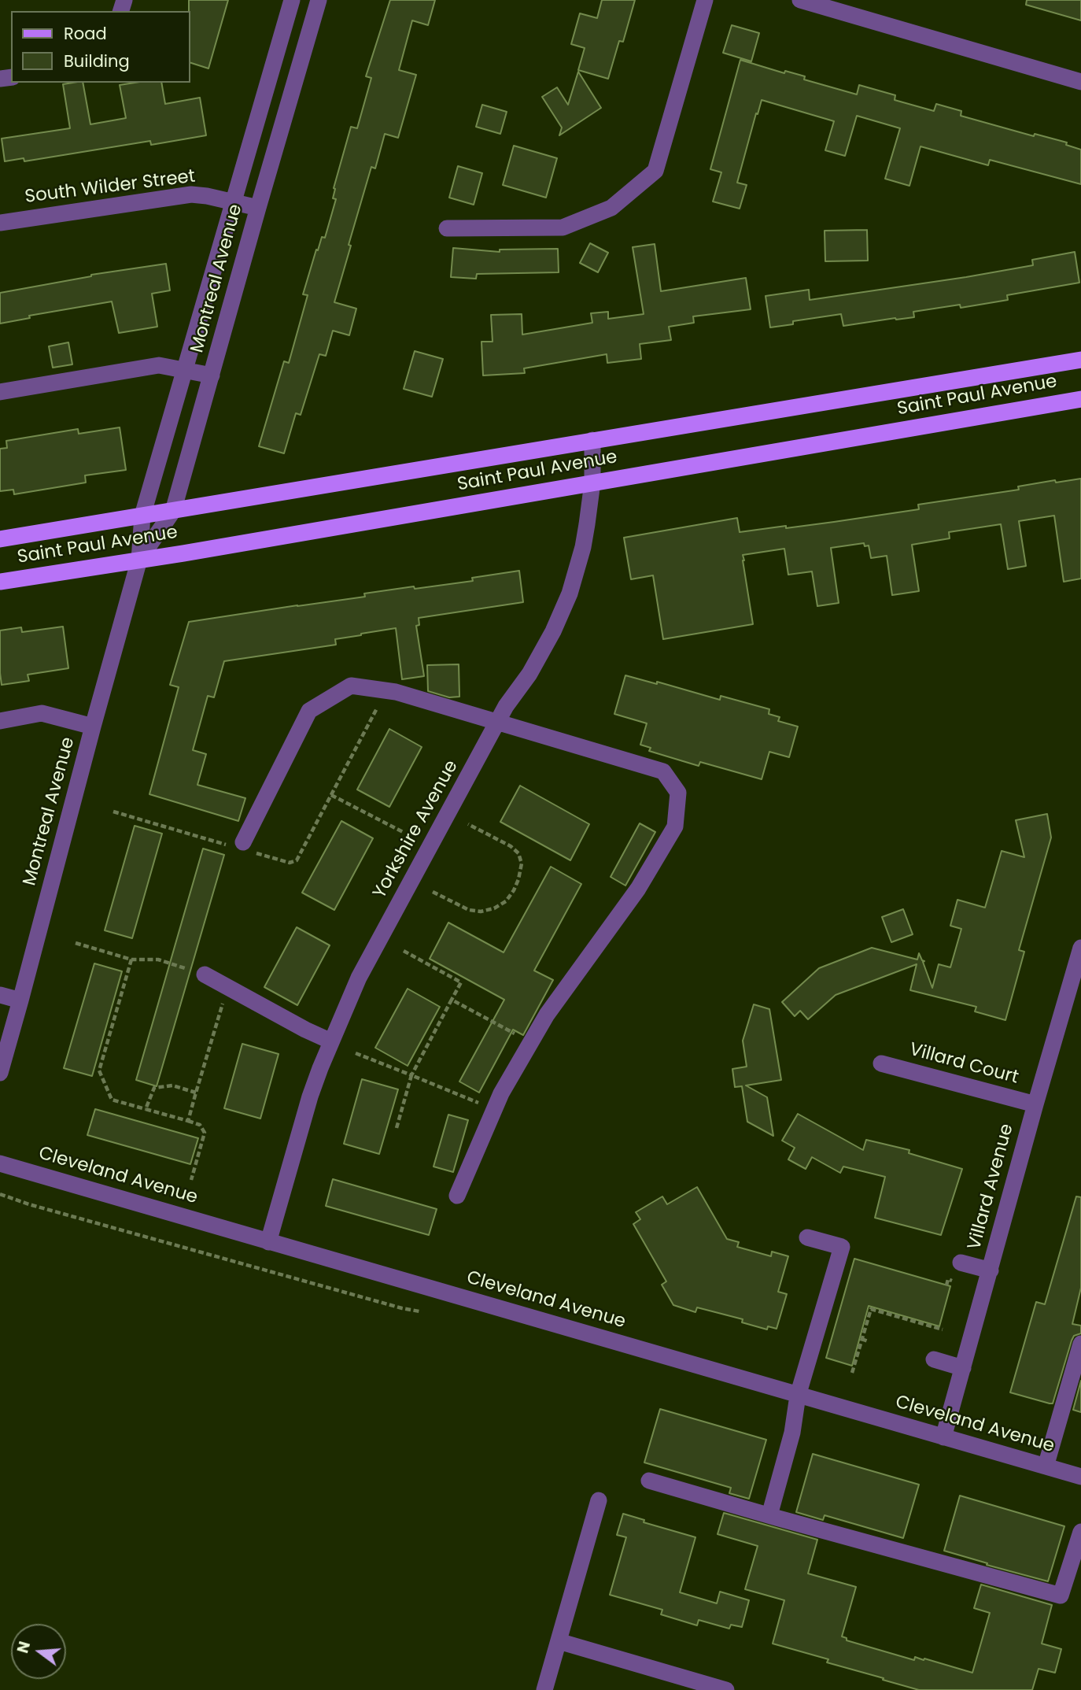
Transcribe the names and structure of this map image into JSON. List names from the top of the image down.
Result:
{
  "streets": {
    "main road": ["Saint Paul Avenue"],
    "street": [
      "South Wilder Street",
      "Montreal Avenue",
      "Yorkshire Avenue",
      "Villard Court",
      "Cleveland Avenue",
      "Villard Avenue"
    ]
  },
  "crossings": [
    ["South Wilder Street", "Montreal Avenue"],
    ["Montreal Avenue", "Saint Paul Avenue"],
    ["Saint Paul Avenue", "Yorkshire Avenue"],
    ["Yorkshire Avenue", "Cleveland Avenue"],
    ["Villard Court", "Villard Avenue"],
    ["Cleveland Avenue", "Villard Avenue"]
  ],
  "legend": ["Road", "Building"],
  "north": "left"
}
